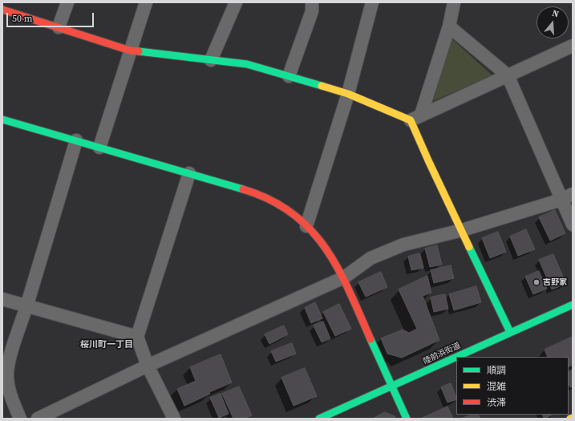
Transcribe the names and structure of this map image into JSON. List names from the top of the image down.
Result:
{
  "streets": {
    "main road": ["陸前浜街道"]
  },
  "districts": ["桜川町一丁目"],
  "places": ["吉野家"],
  "legend": ["順調", "混雑", "渋滞"],
  "scale_bar": "50 m",
  "north": "top"
}
